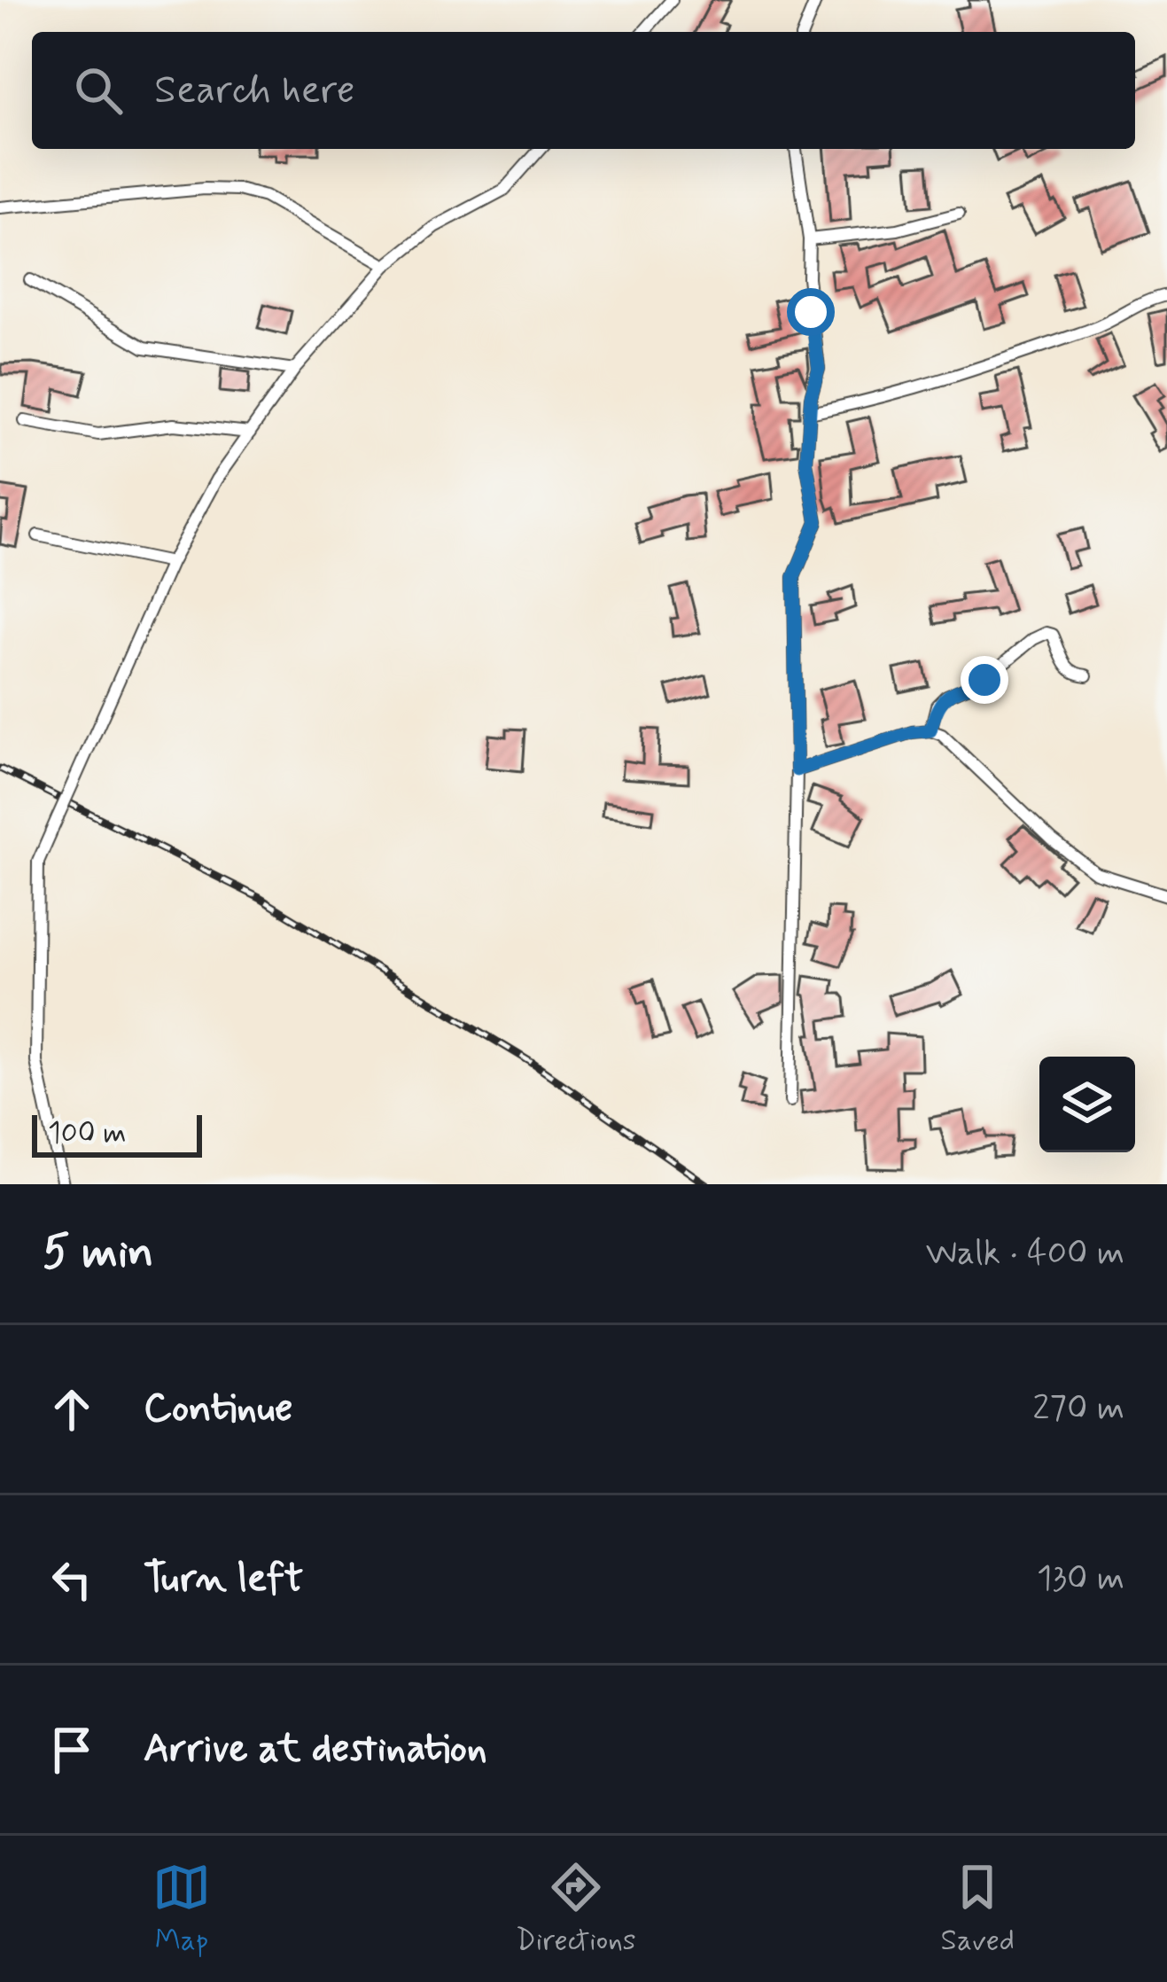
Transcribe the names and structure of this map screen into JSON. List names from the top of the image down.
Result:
{
  "scale_bar": "100 m",
  "page": {
    "search": "Search here",
    "scale": "100 m",
    "heading": ["5 min", "Walk · 400 m"],
    "list": [
      ["Continue", "270 m"],
      ["Turn left", "130 m"],
      "Arrive at destination"
    ],
    "nav": ["Map", "Directions", "Saved"]
  }
}
